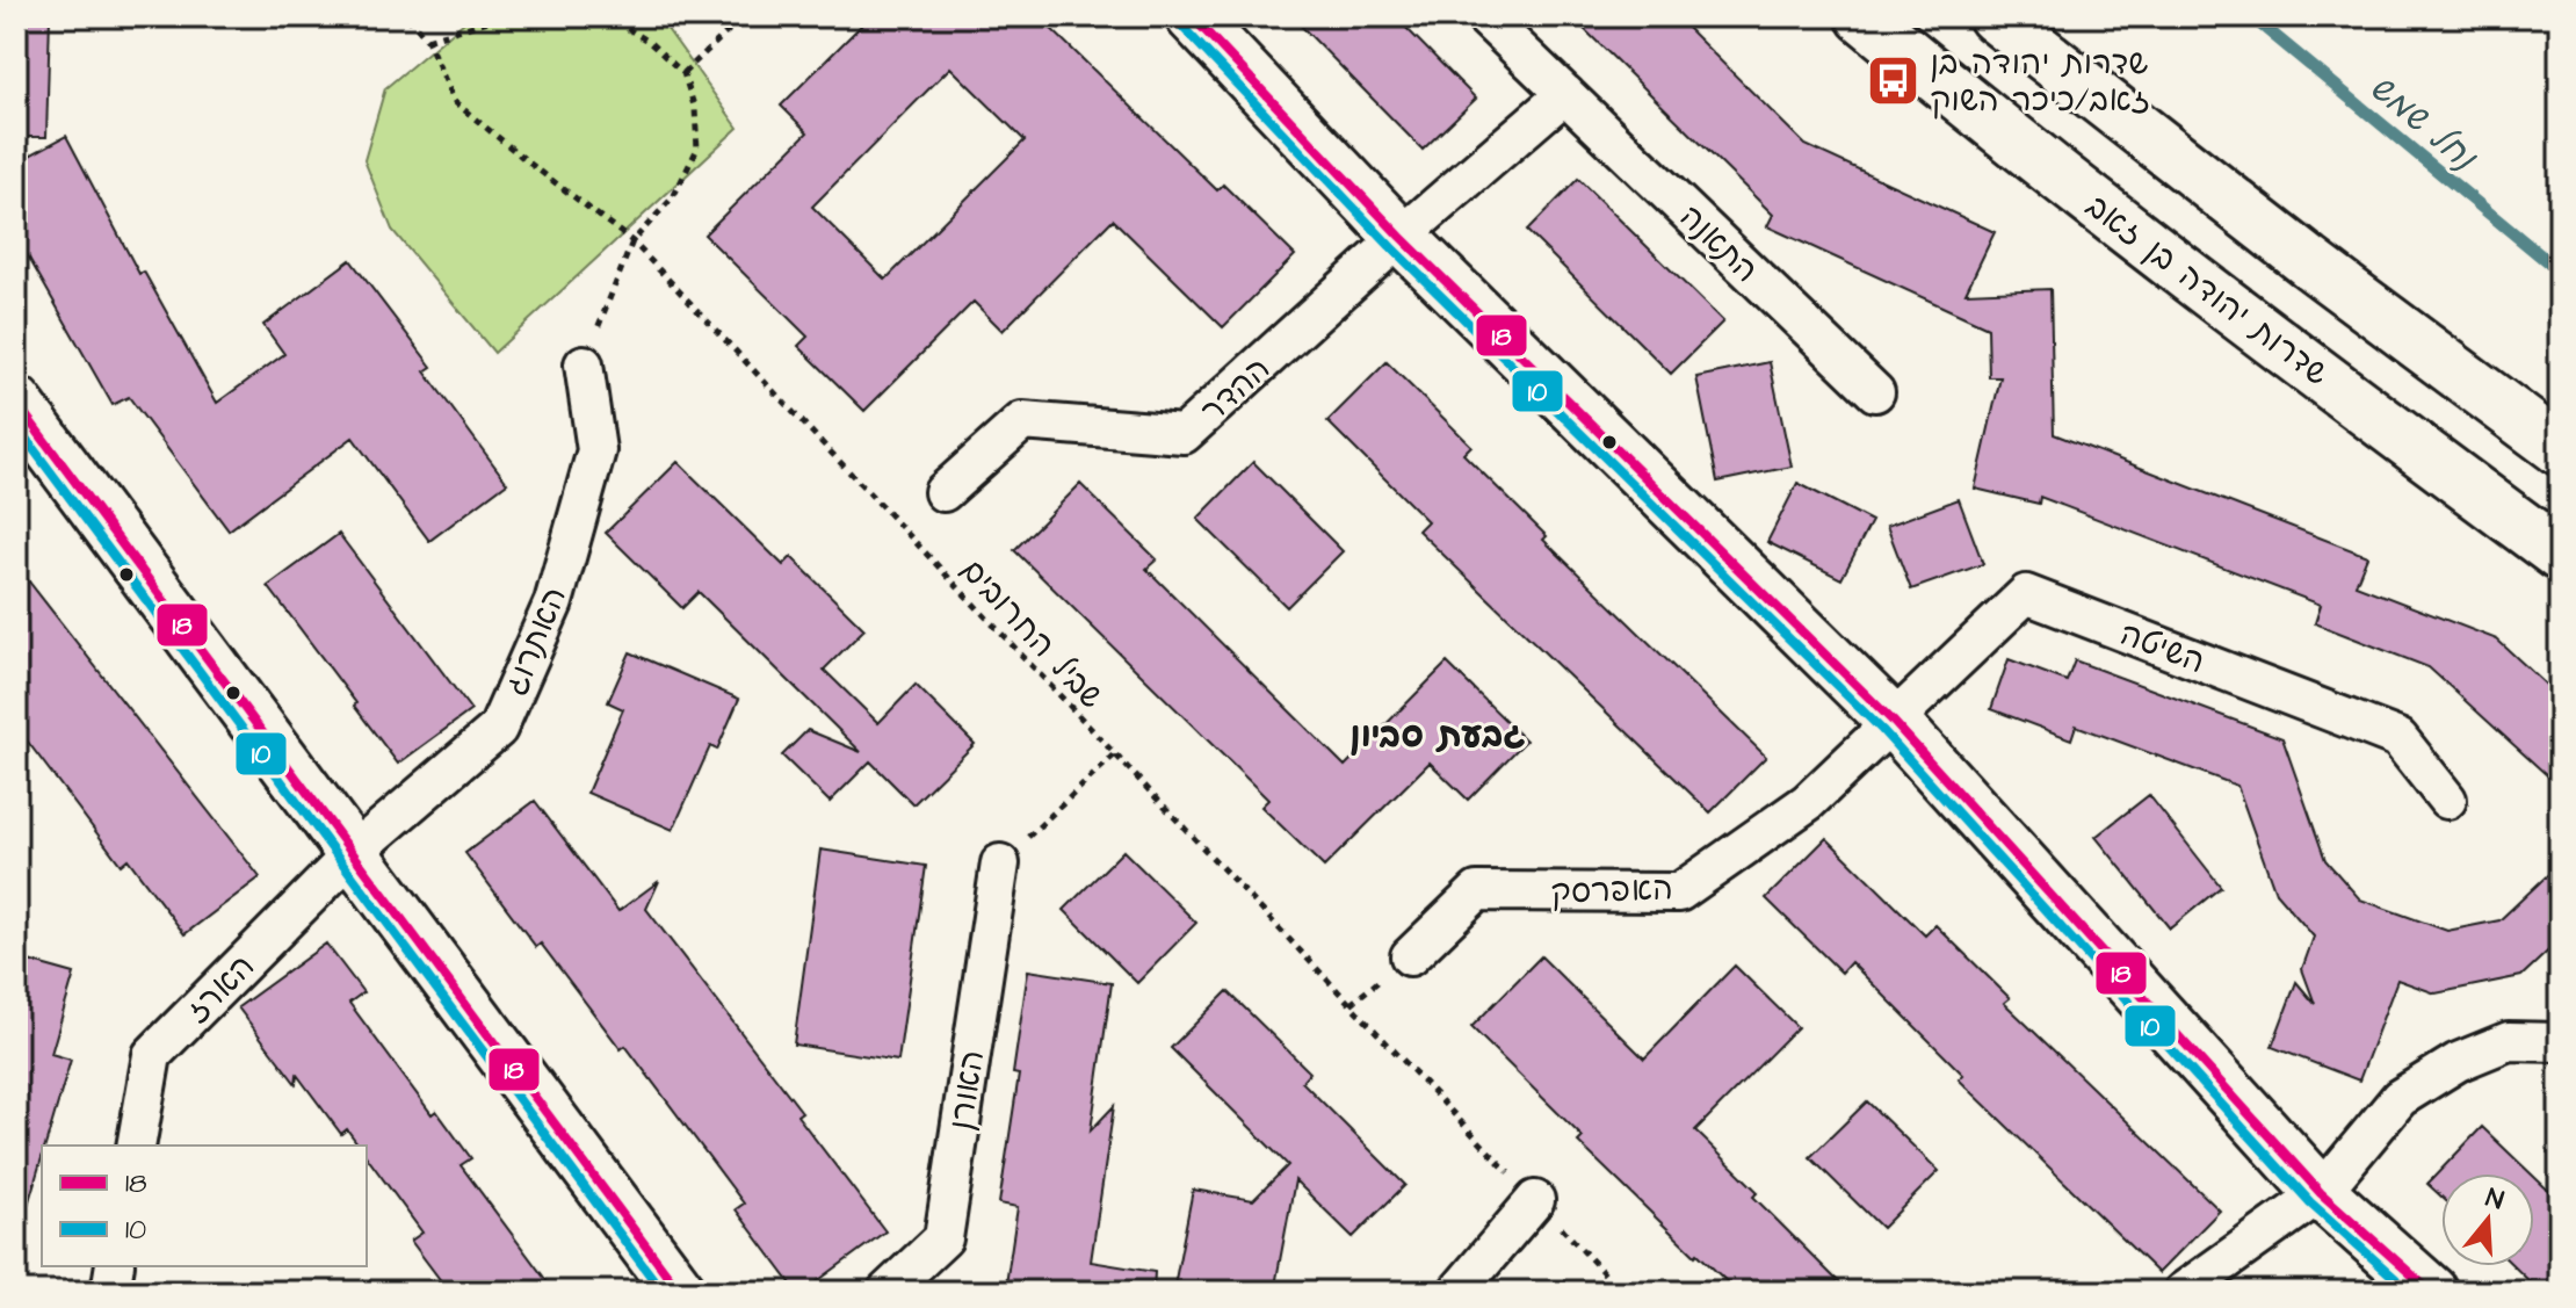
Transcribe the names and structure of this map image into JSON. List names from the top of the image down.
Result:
{
  "streets": {
    "street": [
      "התאנה",
      "שדרות יהודה בן זאב",
      "ההדר",
      "האתרוג",
      "השיטה",
      "האפרסק",
      "הארז",
      "האורן"
    ],
    "path": ["שביל החרובים"]
  },
  "crossings": [
    ["האתרוג", "הארז"],
    ["השיטה", "האפרסק"]
  ],
  "districts": ["גבעת סביון"],
  "water": ["נחל שמש"],
  "places": {
    "bus stop": ["שדרות יהודה בן זאב/כיכר השוק"]
  },
  "lines": ["transit line 18", "transit line 10"],
  "legend": ["18", "10"],
  "north": "top"
}
